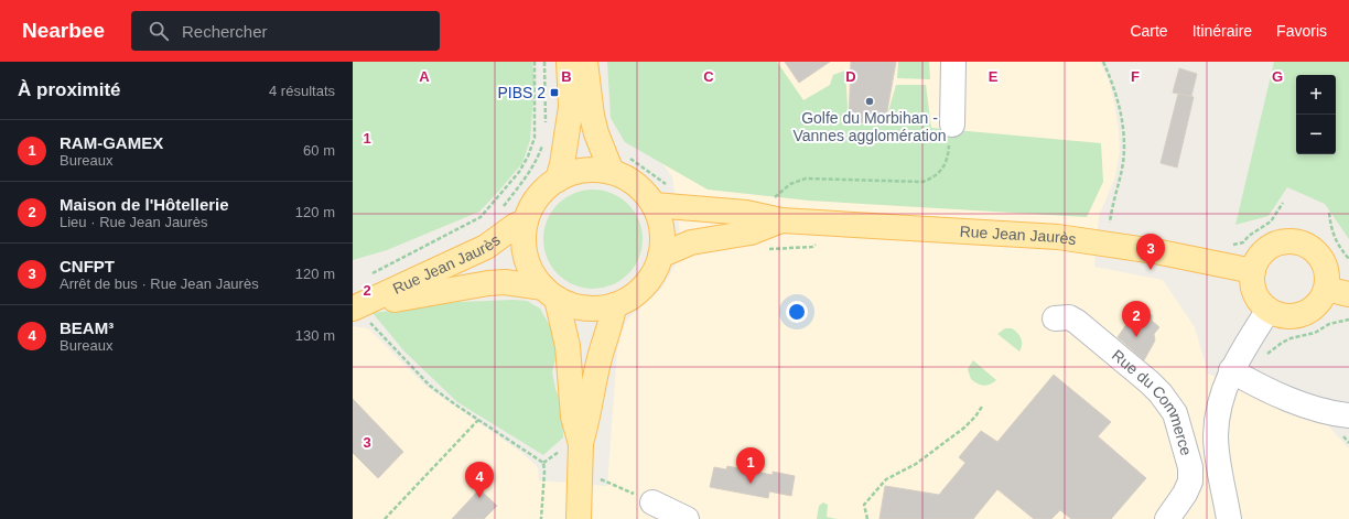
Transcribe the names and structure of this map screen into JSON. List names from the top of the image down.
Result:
{
  "streets": {
    "main road": ["Rue Jean Jaurès"],
    "street": ["Rue du Commerce"]
  },
  "places": {
    "transit": ["PIBS 2"],
    "other": ["Golfe du Morbihan - Vannes agglomération"]
  },
  "page": {
    "header": "Nearbee",
    "search": "Rechercher",
    "nav": ["Carte", "Itinéraire", "Favoris"],
    "heading": ["À proximité", "4 résultats"],
    "map_buttons": ["+", "−"],
    "list": [
      {
        "mark": "1",
        "name": "RAM-GAMEX",
        "note": "Bureaux",
        "value": "60 m"
      },
      {
        "mark": "2",
        "name": "Maison de l'Hôtellerie",
        "note": "Lieu · Rue Jean Jaurès",
        "value": "120 m"
      },
      {
        "mark": "3",
        "name": "CNFPT",
        "note": "Arrêt de bus · Rue Jean Jaurès",
        "value": "120 m"
      },
      {
        "mark": "4",
        "name": "BEAM³",
        "note": "Bureaux",
        "value": "130 m"
      }
    ],
    "pins": [
      "3",
      "2",
      "1",
      "4"
    ]
  },
  "grid": {
    "columns": [
      "A",
      "B",
      "C",
      "D",
      "E",
      "F",
      "G"
    ],
    "rows": ["1", "2", "3"]
  }
}
